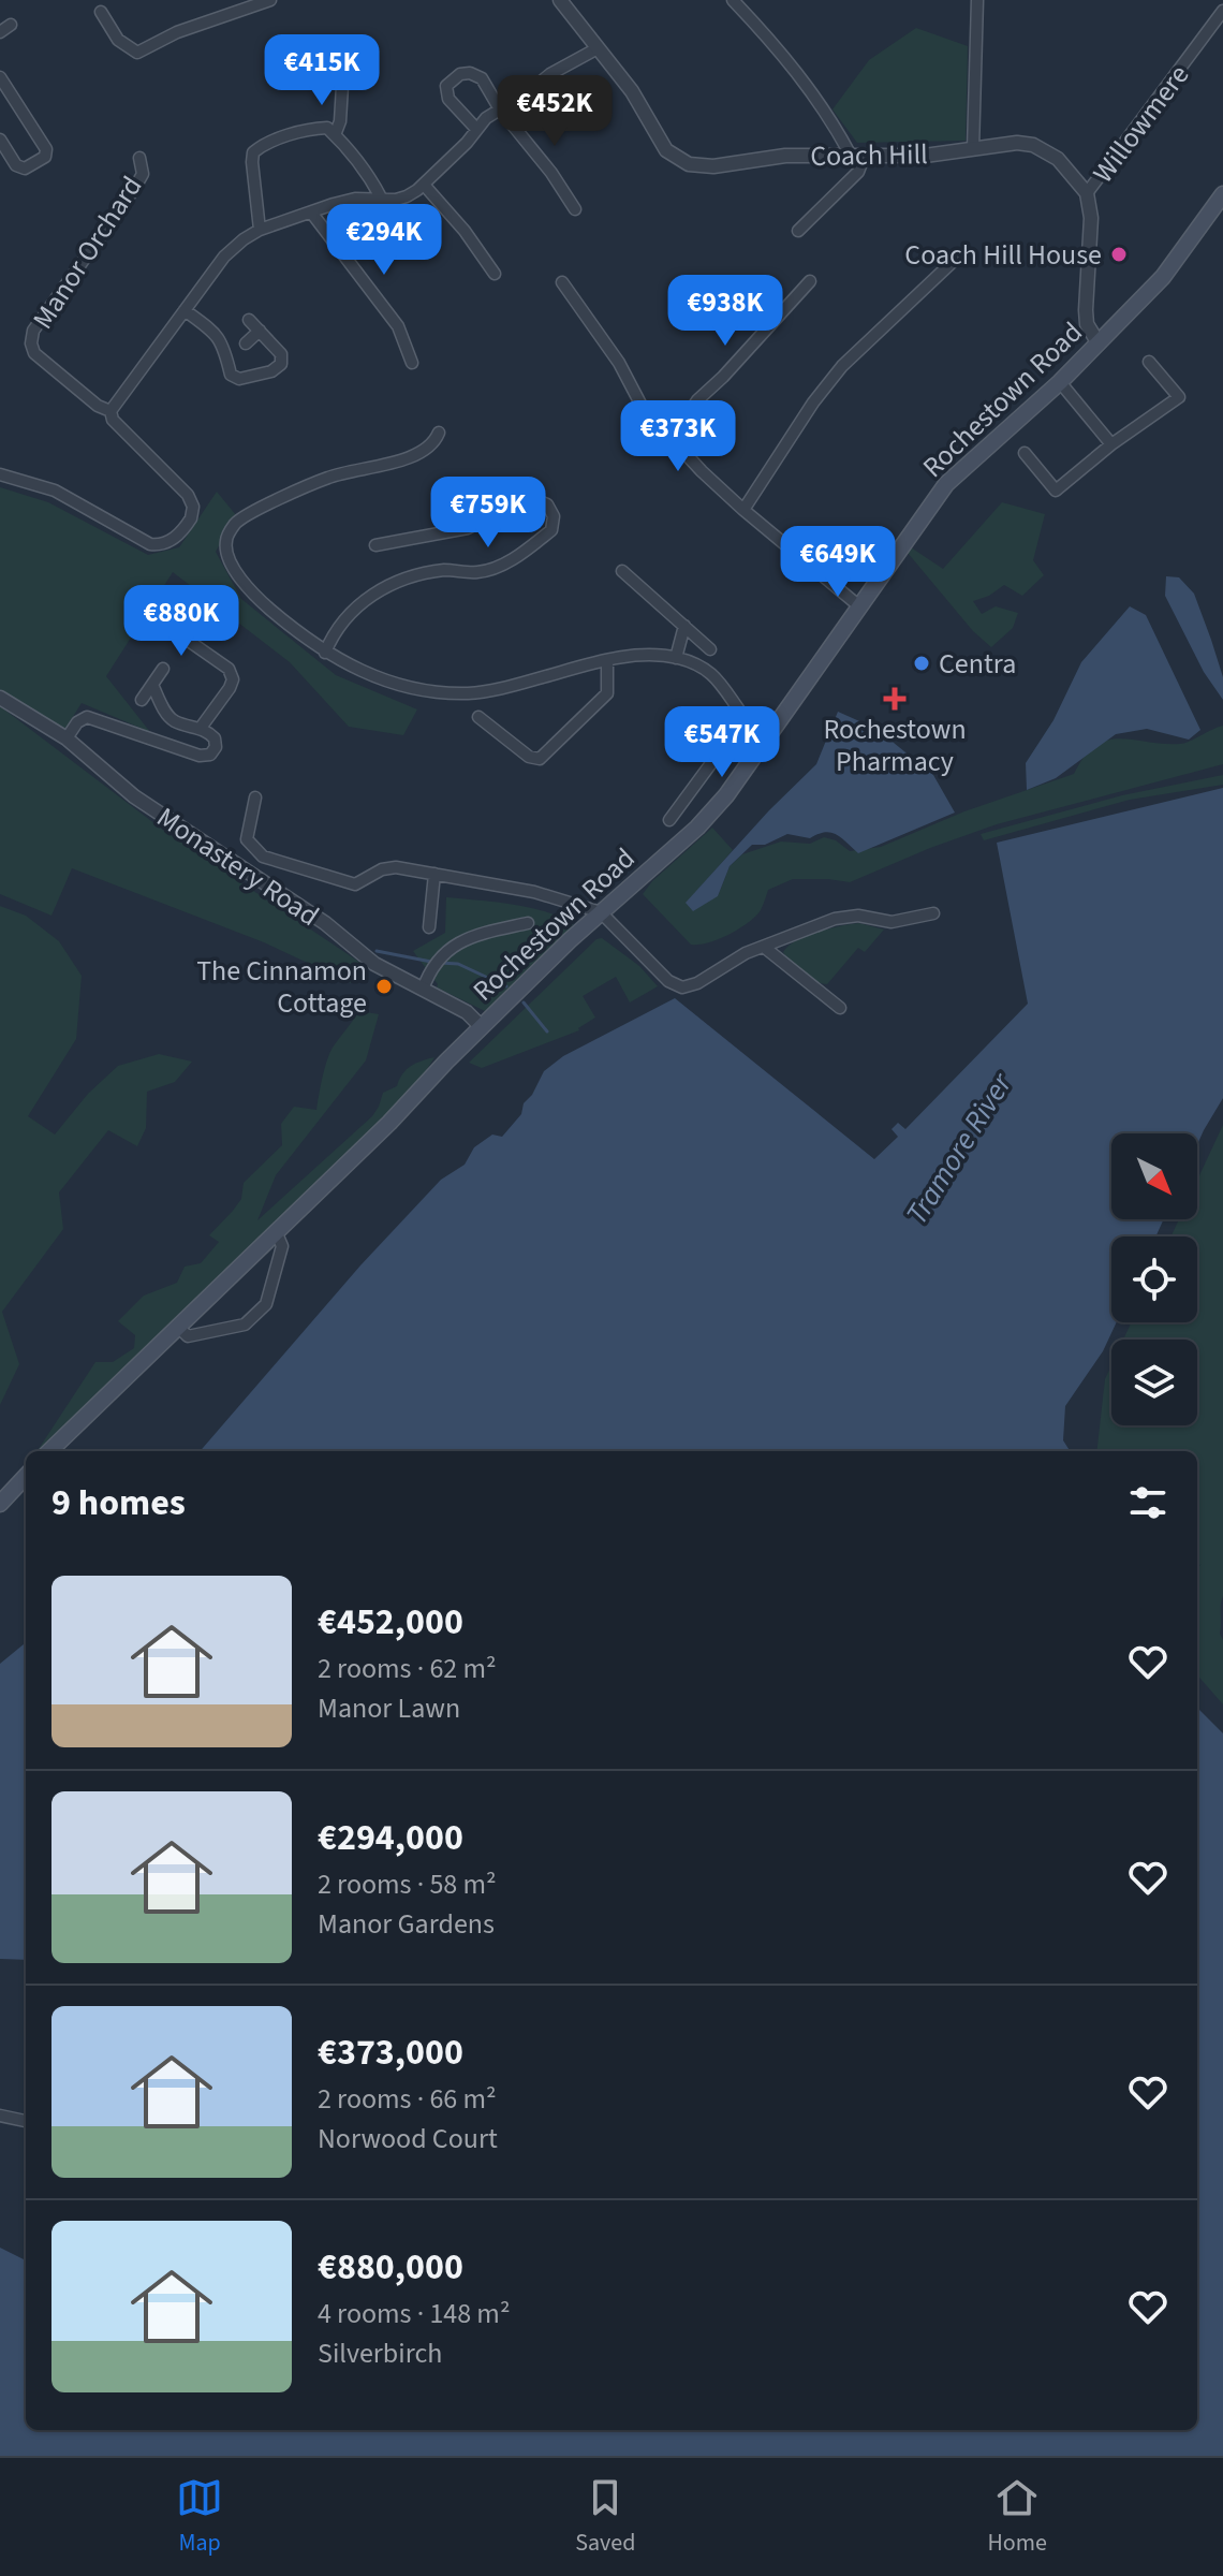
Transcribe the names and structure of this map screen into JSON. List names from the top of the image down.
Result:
{
  "streets": {
    "main road": ["Rochestown Road"],
    "street": [
      "Willowmere",
      "Coach Hill",
      "Manor Orchard",
      "Monastery Road"
    ]
  },
  "crossings": [
    ["Willowmere", "Coach Hill"],
    ["Rochestown Road", "Monastery Road"]
  ],
  "water": ["Tramore River"],
  "places": {
    "other": ["Coach Hill House", "Centra", "The Cinnamon Cottage"],
    "health": ["Rochestown Pharmacy"]
  },
  "north": "bottom right",
  "page": {
    "price": [
      "€415K",
      "€452K",
      "€294K",
      "€938K",
      "€373K",
      "€759K",
      "€649K",
      "€880K",
      "€547K"
    ],
    "heading": "9 homes",
    "list": [
      {
        "name": "€452,000",
        "note": "2 rooms · 62 m² · Manor Lawn"
      },
      {
        "name": "€294,000",
        "note": "2 rooms · 58 m² · Manor Gardens"
      },
      {
        "name": "€373,000",
        "note": "2 rooms · 66 m² · Norwood Court"
      },
      {
        "name": "€880,000",
        "note": "4 rooms · 148 m² · Silverbirch"
      }
    ],
    "tabs": ["Map", "Saved", "Home"]
  }
}
